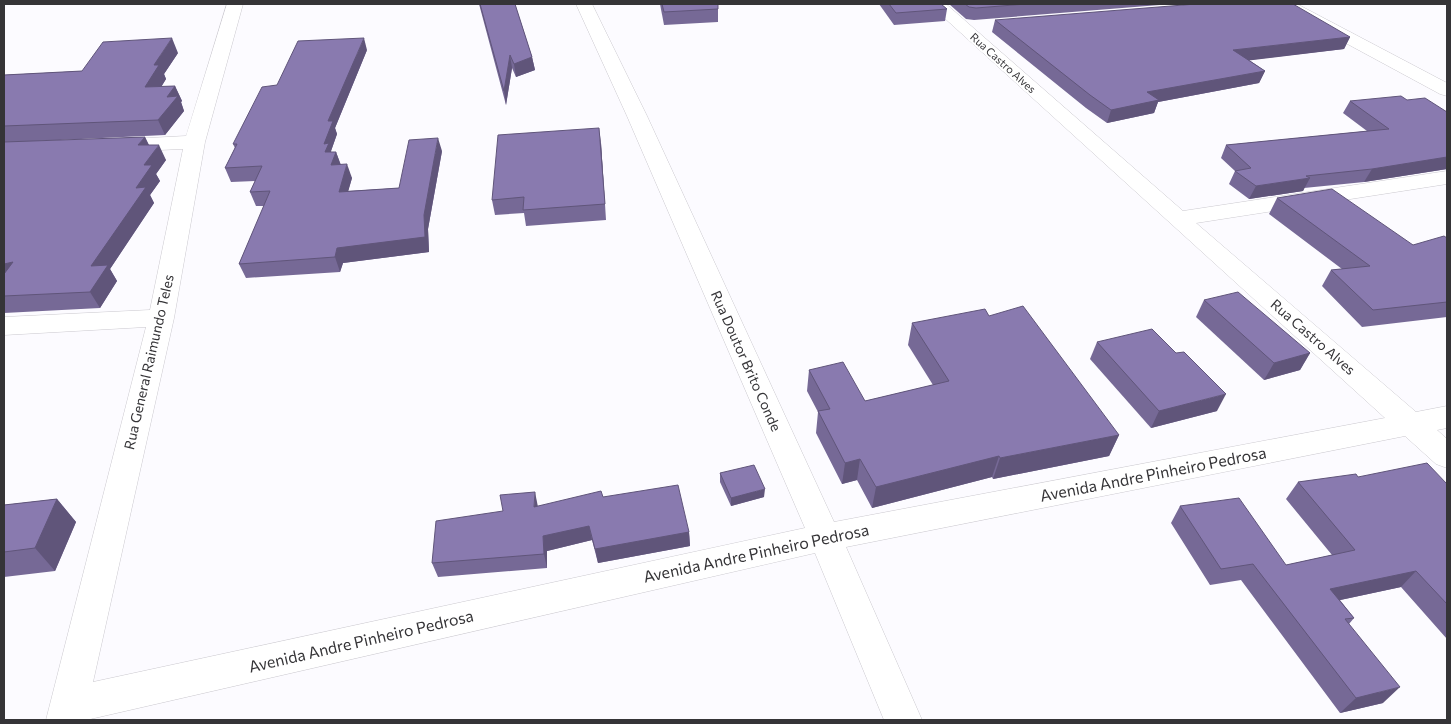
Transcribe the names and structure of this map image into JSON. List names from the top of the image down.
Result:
{
  "streets": {
    "street": [
      "Rua Castro Alves",
      "Rua Doutor Brito Conde",
      "Rua General Raimundo Teles",
      "Avenida Andre Pinheiro Pedrosa"
    ]
  },
  "crossings": [
    ["Rua Castro Alves", "Avenida Andre Pinheiro Pedrosa"],
    ["Rua Doutor Brito Conde", "Avenida Andre Pinheiro Pedrosa"],
    ["Rua General Raimundo Teles", "Avenida Andre Pinheiro Pedrosa"]
  ]
}
